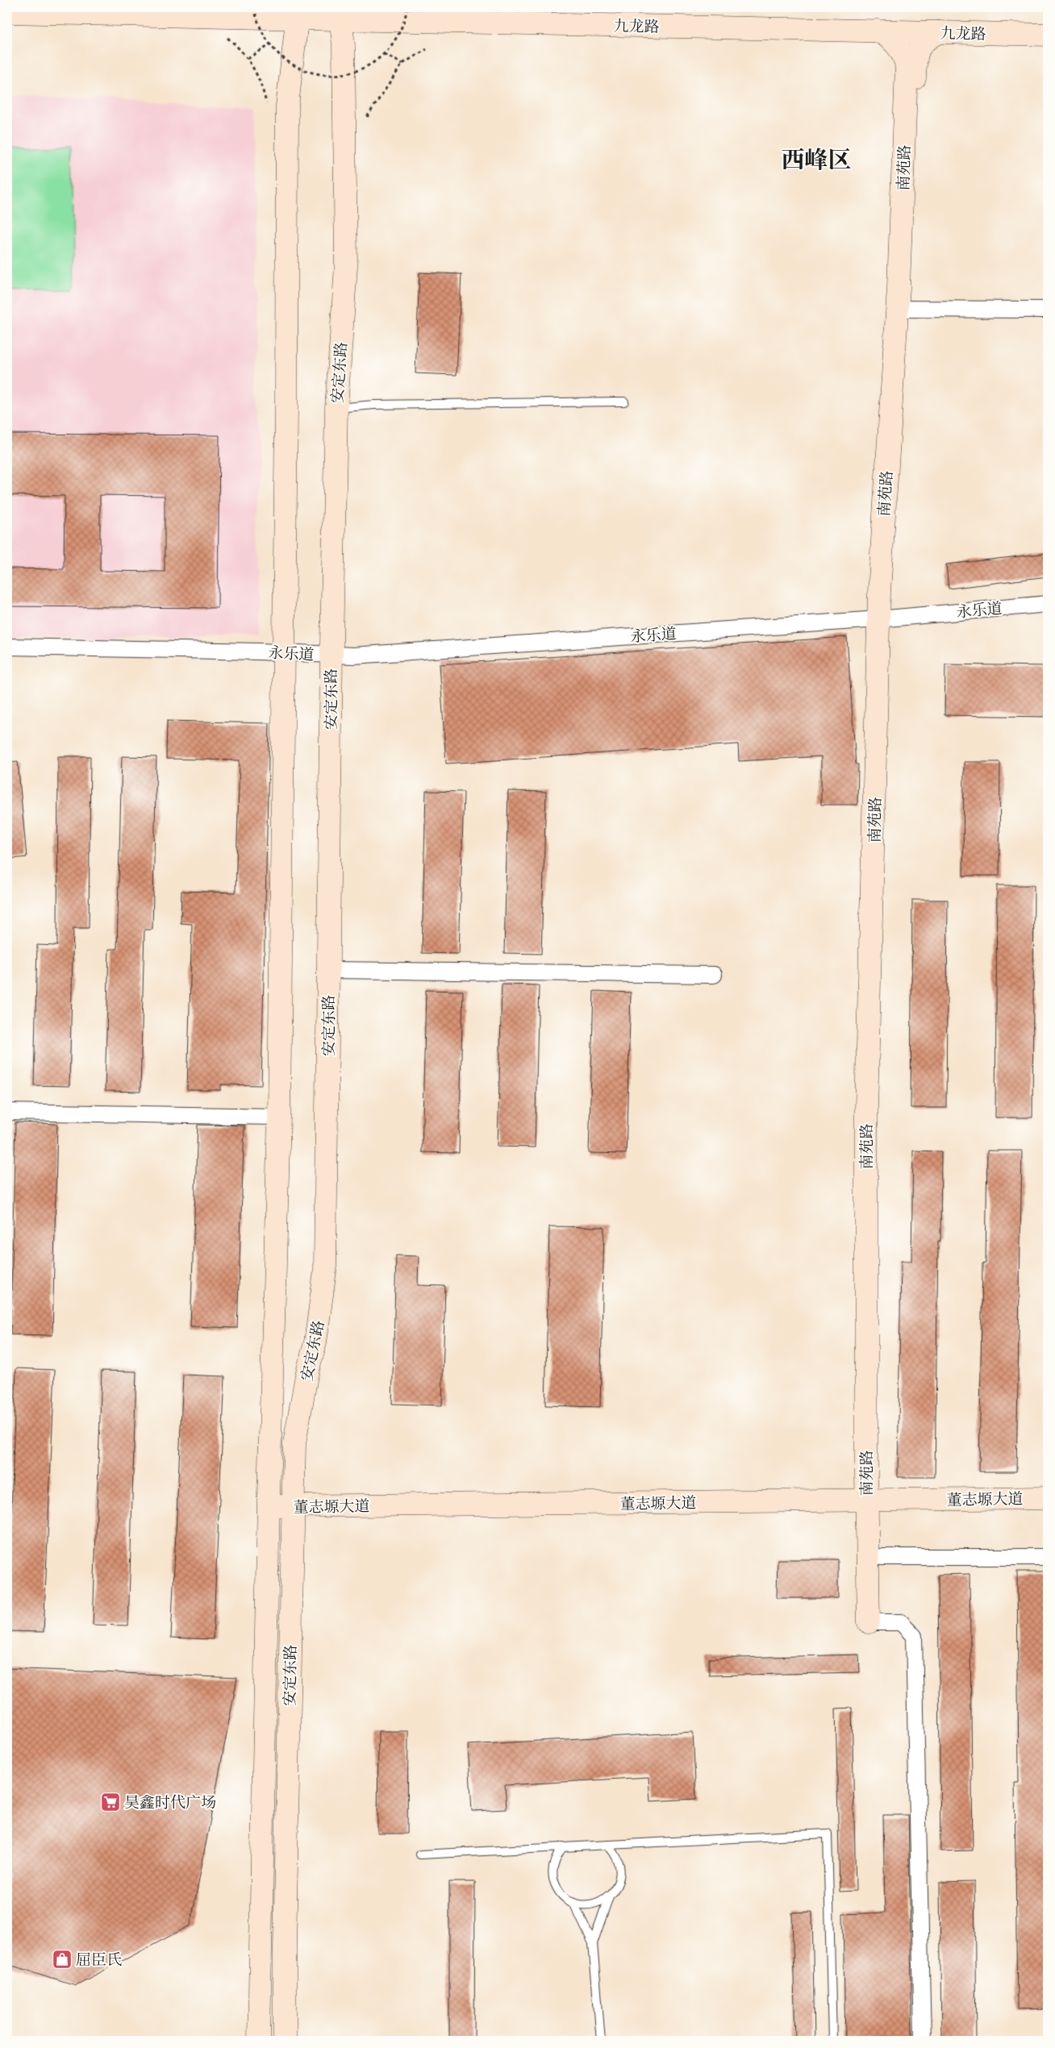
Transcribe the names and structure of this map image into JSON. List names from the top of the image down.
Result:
{
  "streets": {
    "main road": [
      "九龙路",
      "南苑路",
      "安定东路",
      "董志塬大道"
    ],
    "street": ["永乐道"]
  },
  "crossings": [
    ["九龙路", "南苑路"],
    ["九龙路", "安定东路"],
    ["南苑路", "永乐道"],
    ["南苑路", "董志塬大道"],
    ["安定东路", "永乐道"],
    ["安定东路", "董志塬大道"]
  ],
  "districts": ["西峰区"],
  "places": {
    "supermarket": ["昊鑫时代广场"],
    "shop": ["屈臣氏"]
  }
}
